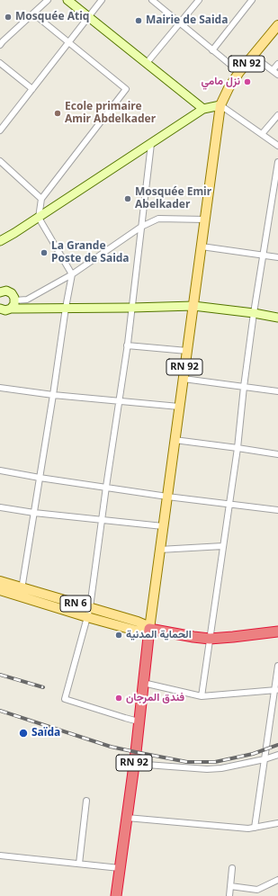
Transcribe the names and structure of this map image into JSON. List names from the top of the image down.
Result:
{
  "streets": {
    "highway": ["RN 92", "RN 6"]
  },
  "crossings": [
    ["RN 92", "RN 6"]
  ],
  "places": [
    "Mosquée Atiq",
    "Mairie de Saida",
    "نزل مامي",
    "Ecole primaire Amir Abdelkader",
    "Mosquée Emir Abelkader",
    "La Grande Poste de Saida",
    "الحماية المدنية",
    "فندق المرجان",
    "Saïda"
  ]
}
